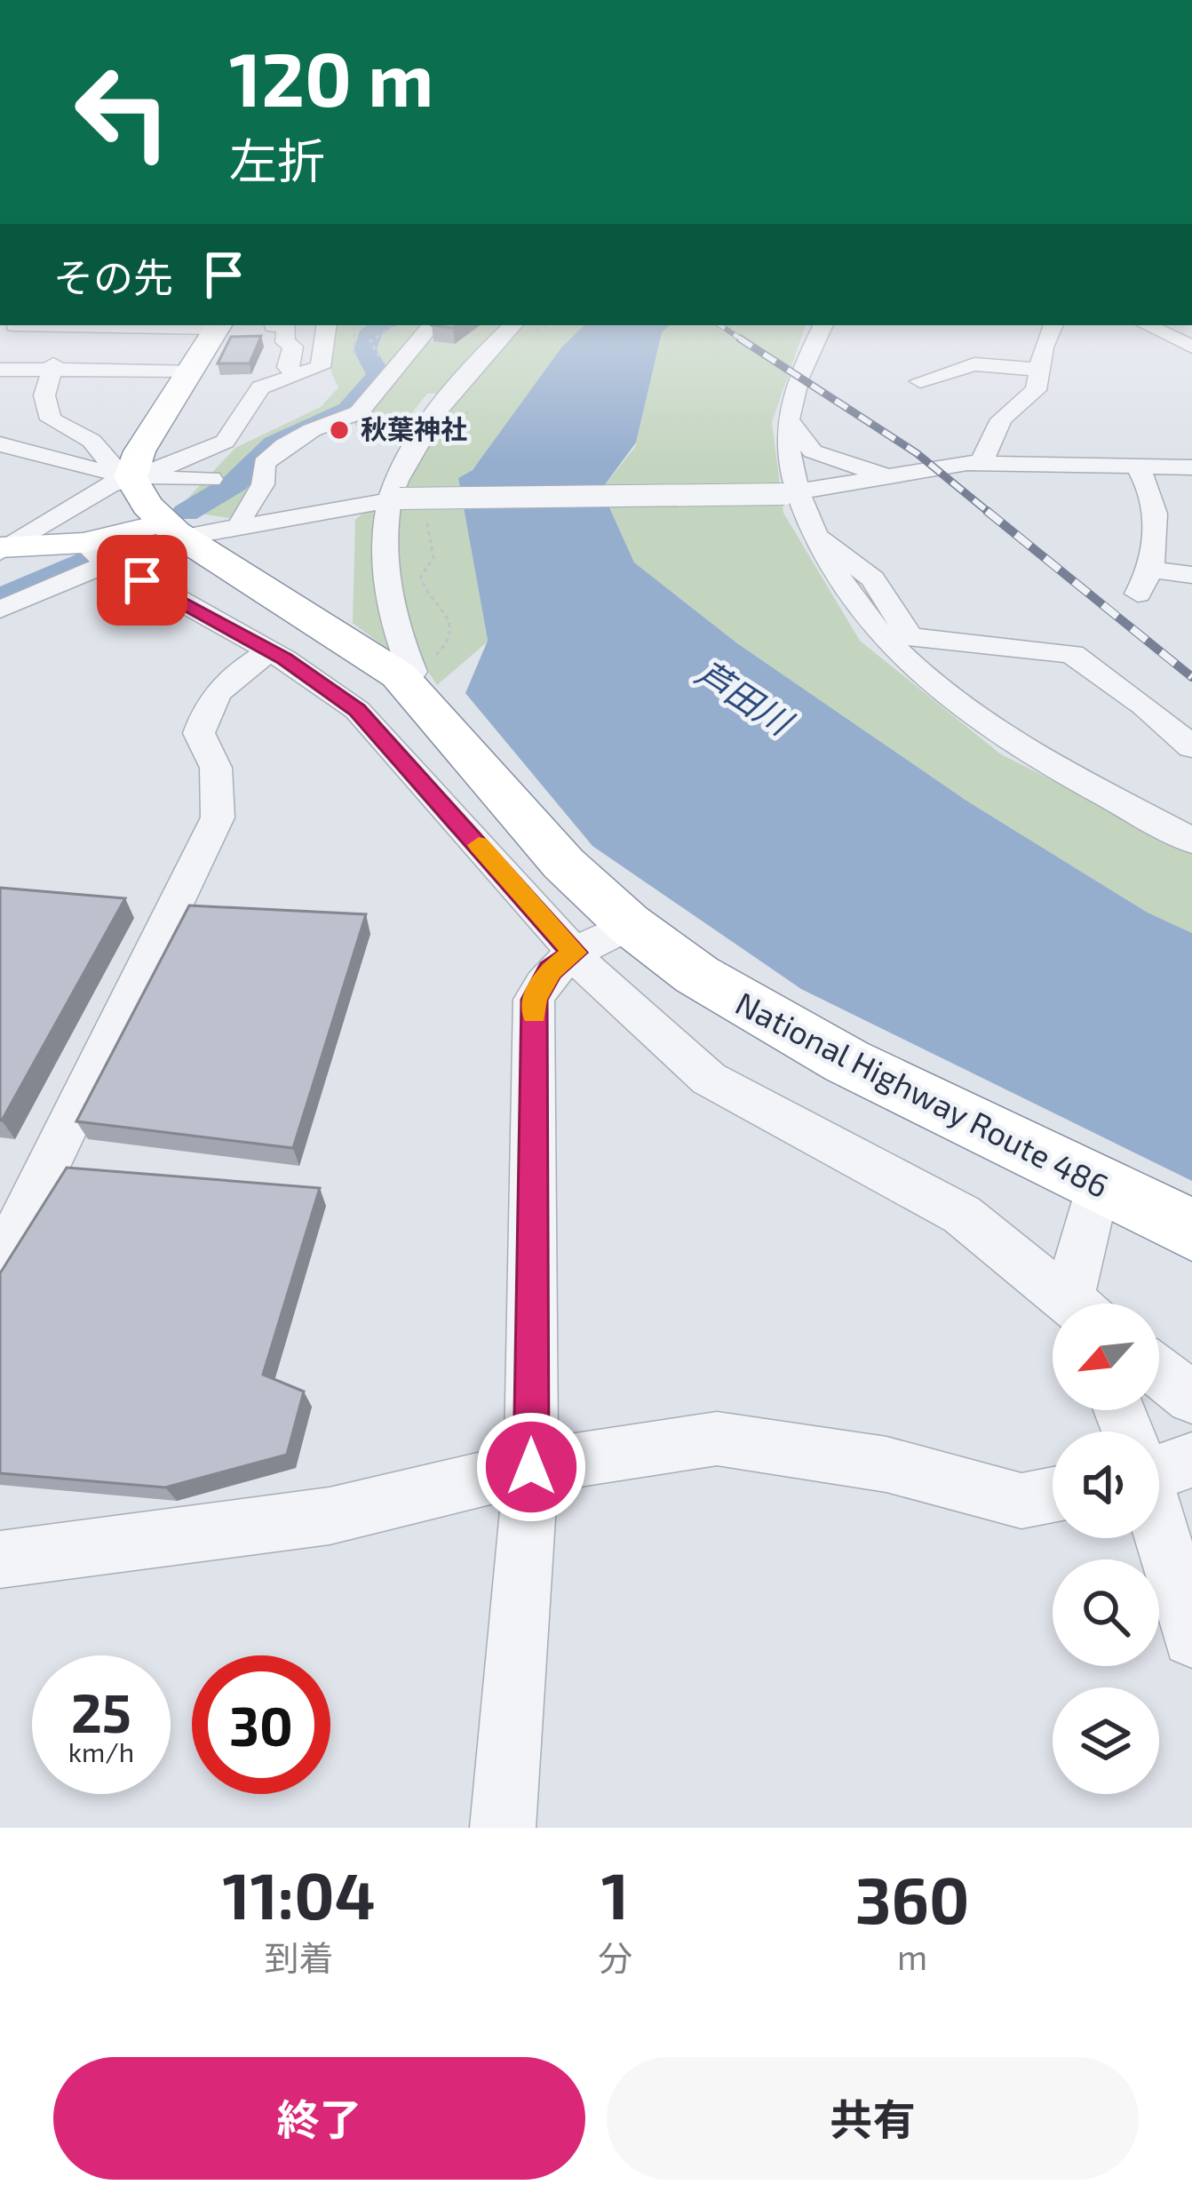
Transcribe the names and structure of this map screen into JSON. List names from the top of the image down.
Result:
{
  "streets": {
    "highway": ["National Highway Route 486"]
  },
  "water": ["芦田川"],
  "places": ["秋葉神社"],
  "north": "bottom left",
  "page": {
    "turn": ["120 m", "左折"],
    "then": "その先",
    "speed": "25 km/h",
    "limit": "30",
    "eta": [
      "11:04",
      "到着",
      "1",
      "分",
      "360",
      "m"
    ],
    "buttons": ["終了", "共有"]
  }
}
